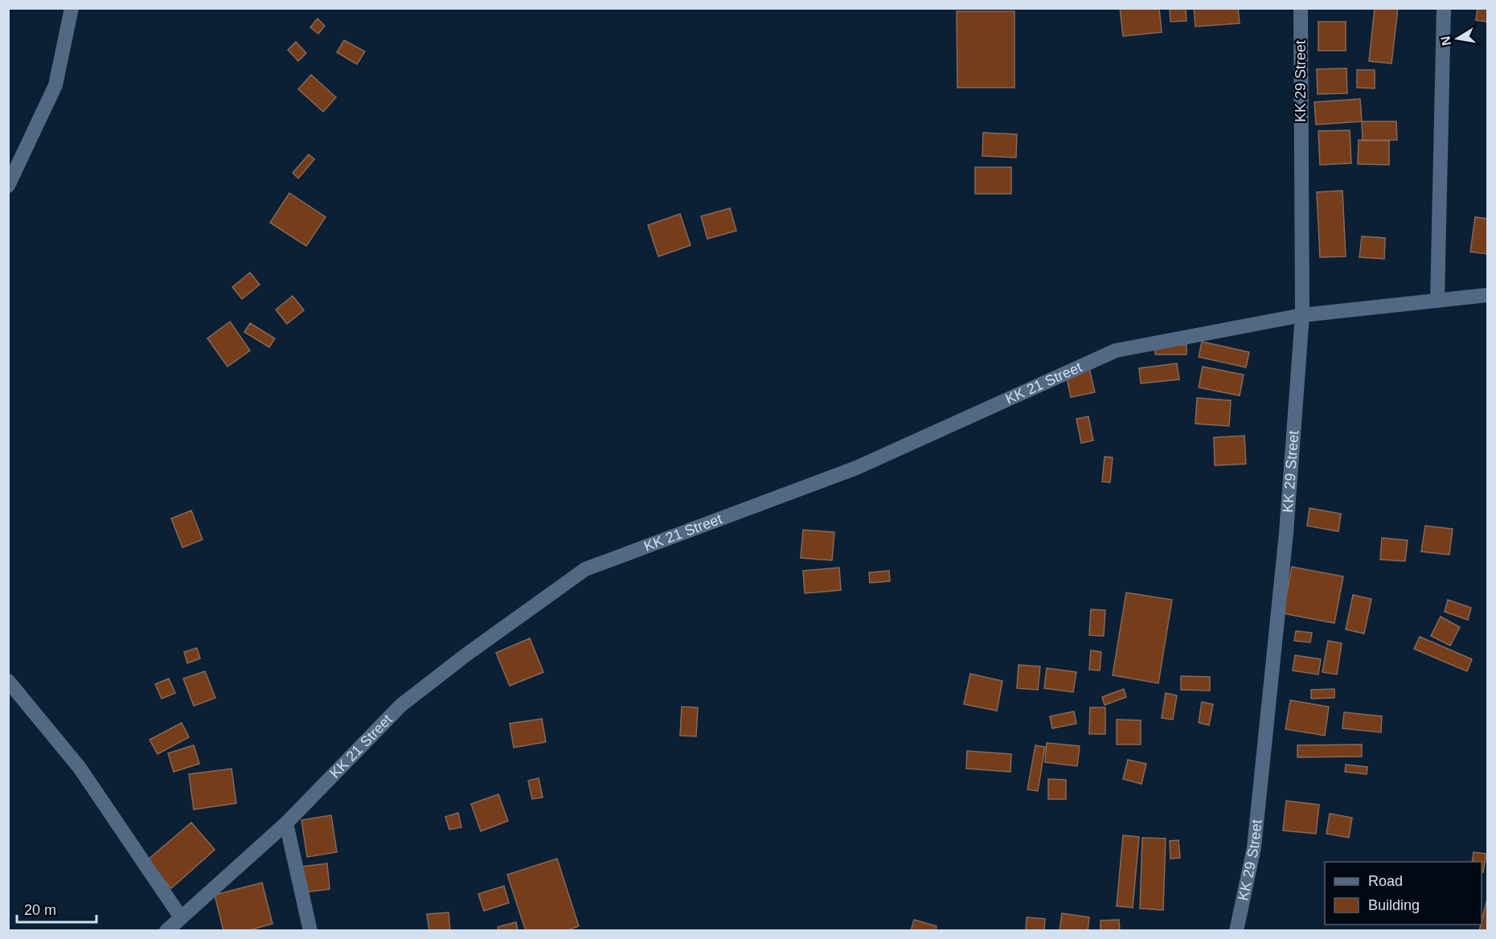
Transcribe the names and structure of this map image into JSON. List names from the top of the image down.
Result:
{
  "streets": {
    "street": ["KK 29 Street", "KK 21 Street"]
  },
  "crossings": [
    ["KK 29 Street", "KK 21 Street"]
  ],
  "legend": ["Road", "Building"],
  "scale_bar": "20 m",
  "north": "left"
}
